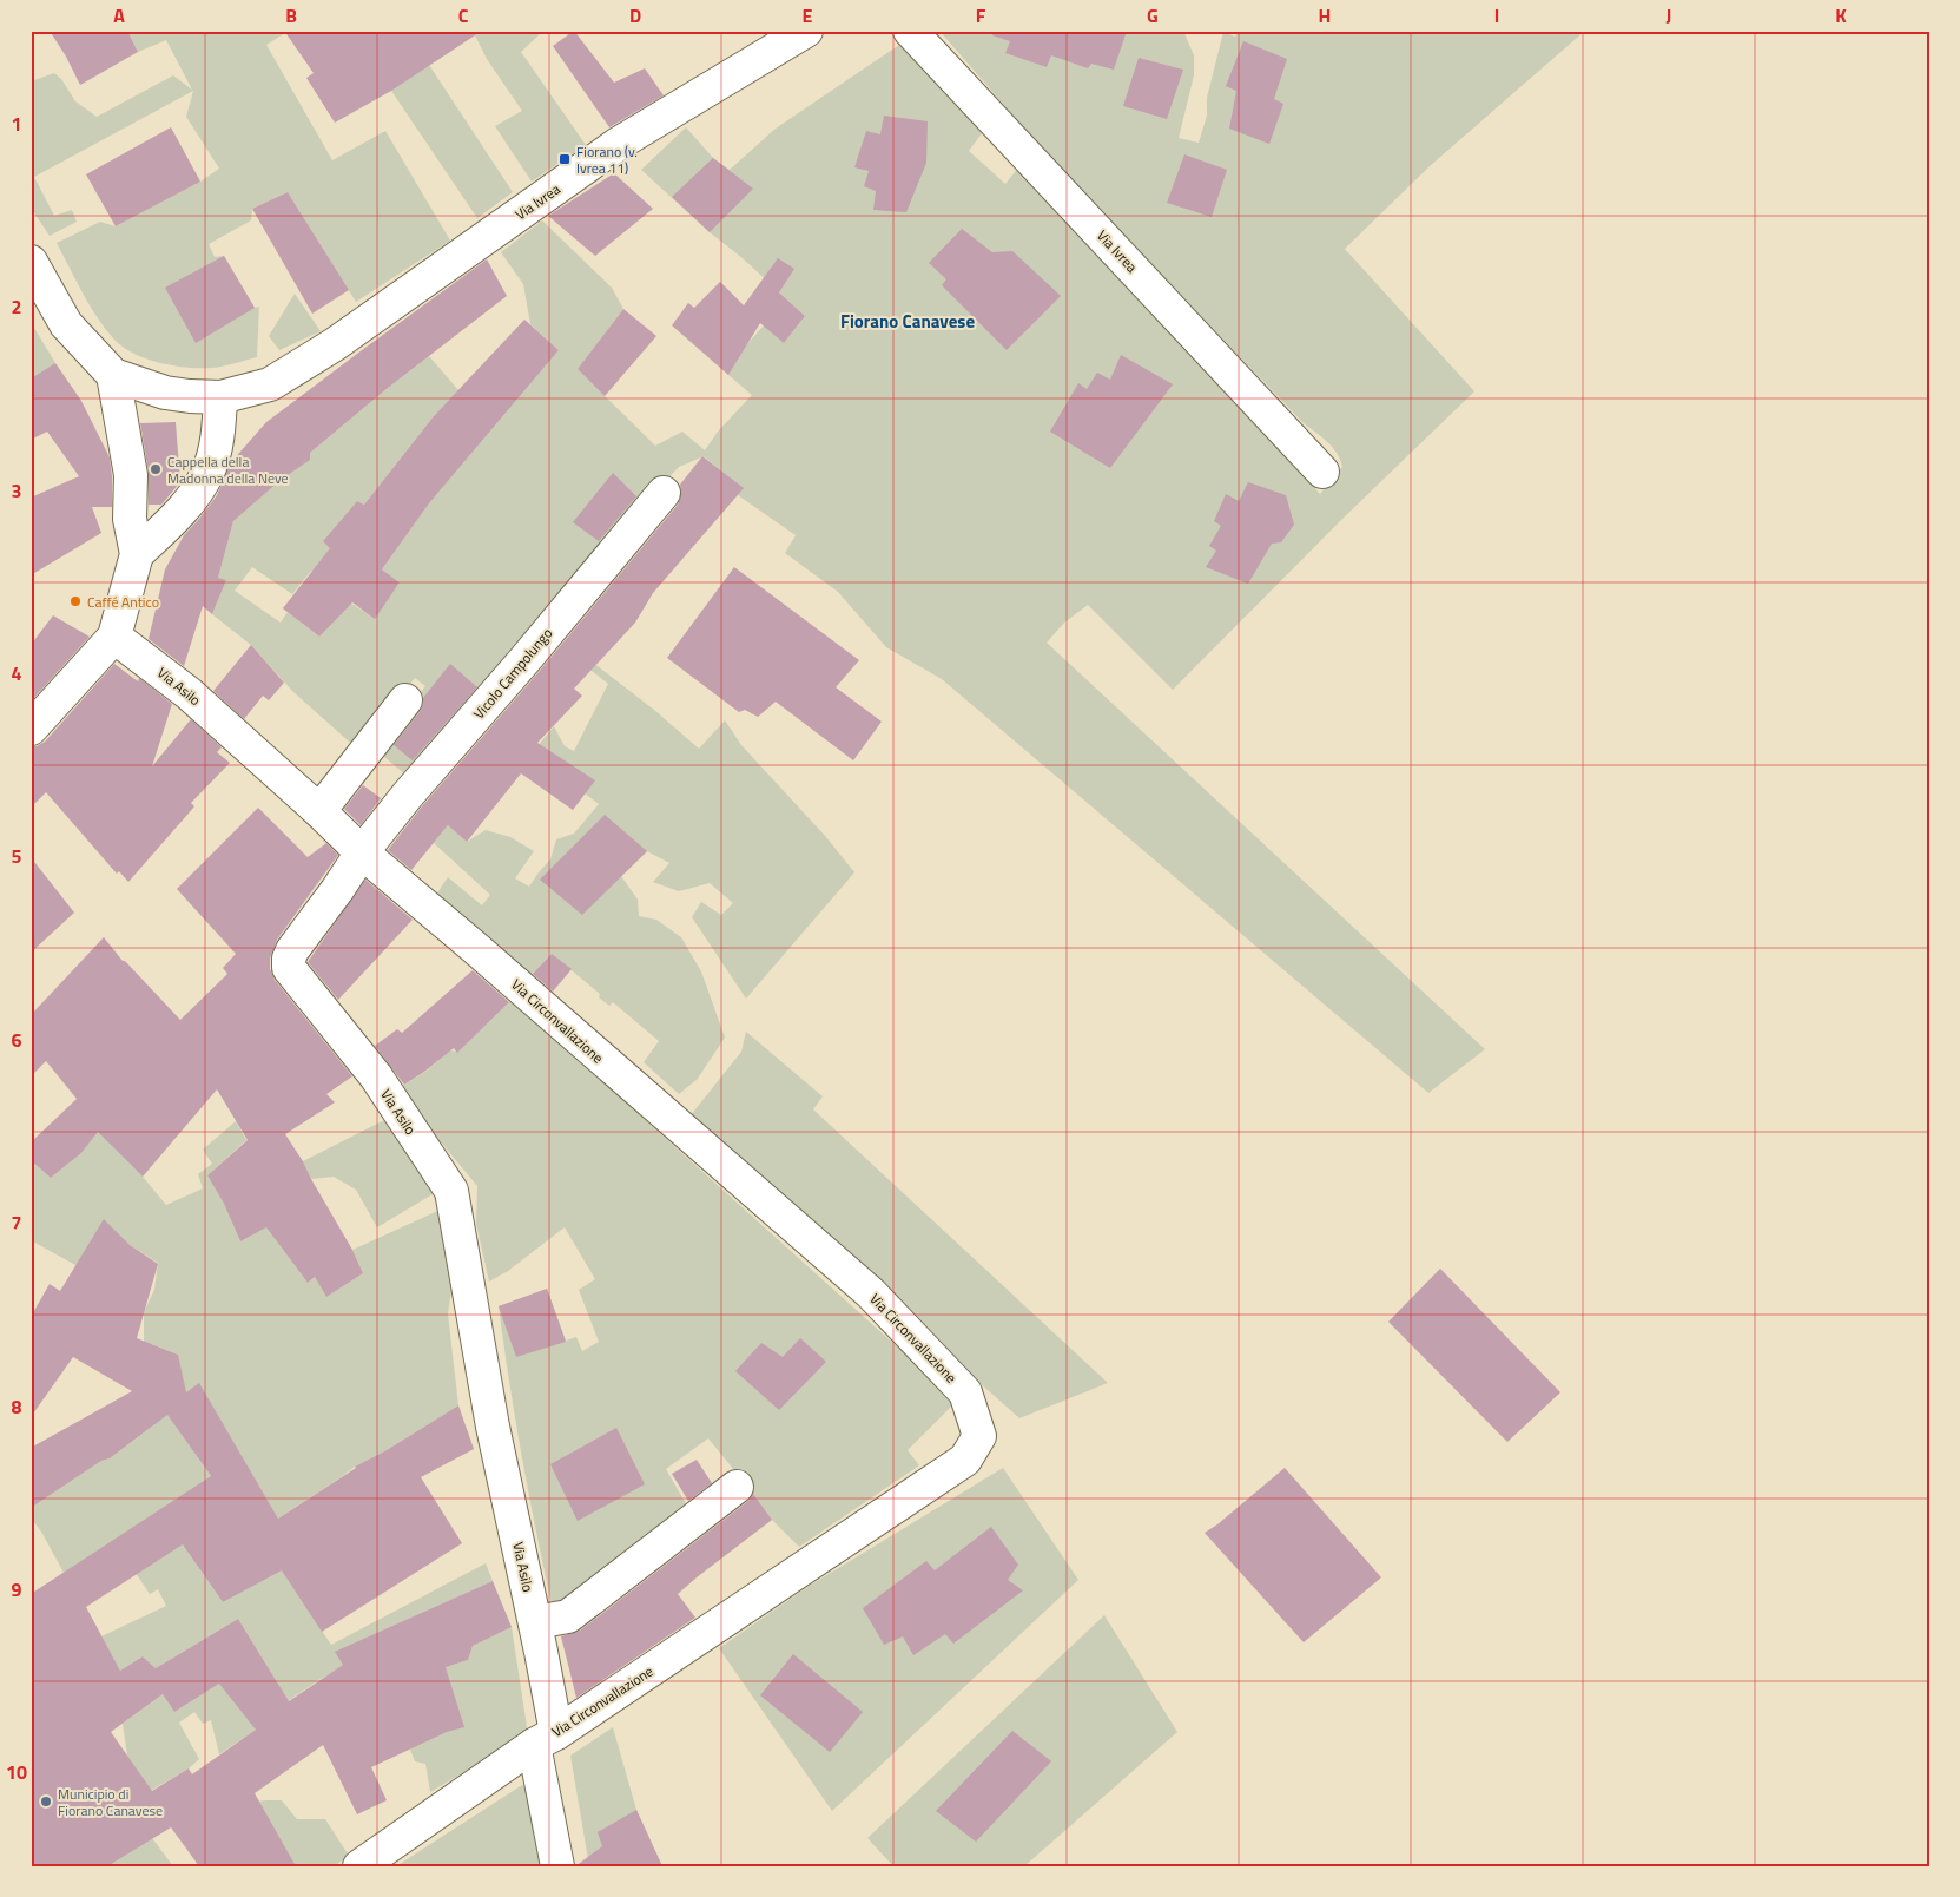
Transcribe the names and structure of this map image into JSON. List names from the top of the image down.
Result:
{
  "streets": {
    "street": [
      "Via Ivrea",
      "Vicolo Campolungo",
      "Via Asilo",
      "Via Circonvallazione"
    ]
  },
  "crossings": [
    ["Vicolo Campolungo", "Via Asilo"],
    ["Vicolo Campolungo", "Via Circonvallazione"],
    ["Via Asilo", "Via Circonvallazione"]
  ],
  "districts": ["Fiorano Canavese"],
  "places": {
    "transit": ["Fiorano (v. Ivrea 11)"],
    "other": ["Cappella della Madonna della Neve", "Caffé Antico", "Municipio di Fiorano Canavese"]
  },
  "grid": {
    "columns": [
      "A",
      "B",
      "C",
      "D",
      "E",
      "F",
      "G",
      "H",
      "I",
      "J",
      "K"
    ],
    "rows": [
      "1",
      "2",
      "3",
      "4",
      "5",
      "6",
      "7",
      "8",
      "9",
      "10"
    ]
  }
}
